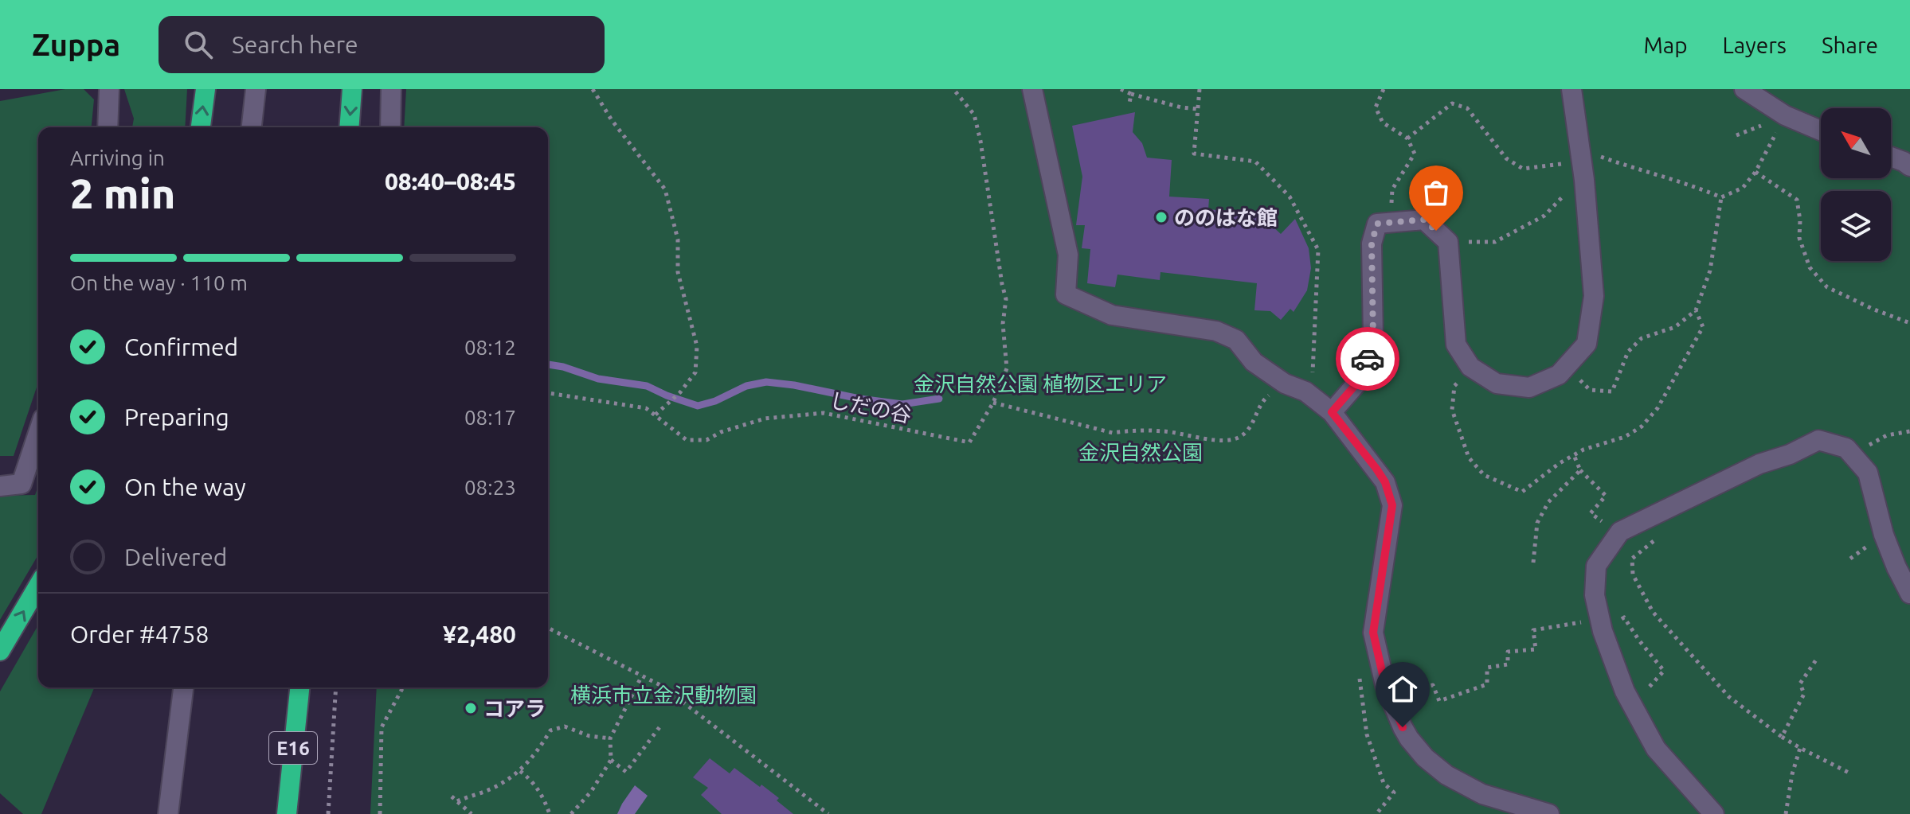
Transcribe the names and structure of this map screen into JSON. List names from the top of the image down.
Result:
{
  "streets": {
    "highway": ["E16"],
    "path": ["しだの谷"]
  },
  "parks": ["金沢自然公園 植物区エリア", "金沢自然公園", "横浜市立金沢動物園"],
  "places": ["ののはな館", "コアラ"],
  "north": "top left",
  "page": {
    "header": "Zuppa",
    "search": "Search here",
    "nav": ["Map", "Layers", "Share"],
    "heading": ["2 min", "Arriving in", "08:40–08:45"],
    "panel": ["Order #4758", "¥2,480"],
    "bar": "On the way · 110 m",
    "list": [
      ["Confirmed", "08:12"],
      ["Preparing", "08:17"],
      ["On the way", "08:23"],
      "Delivered"
    ]
  }
}
